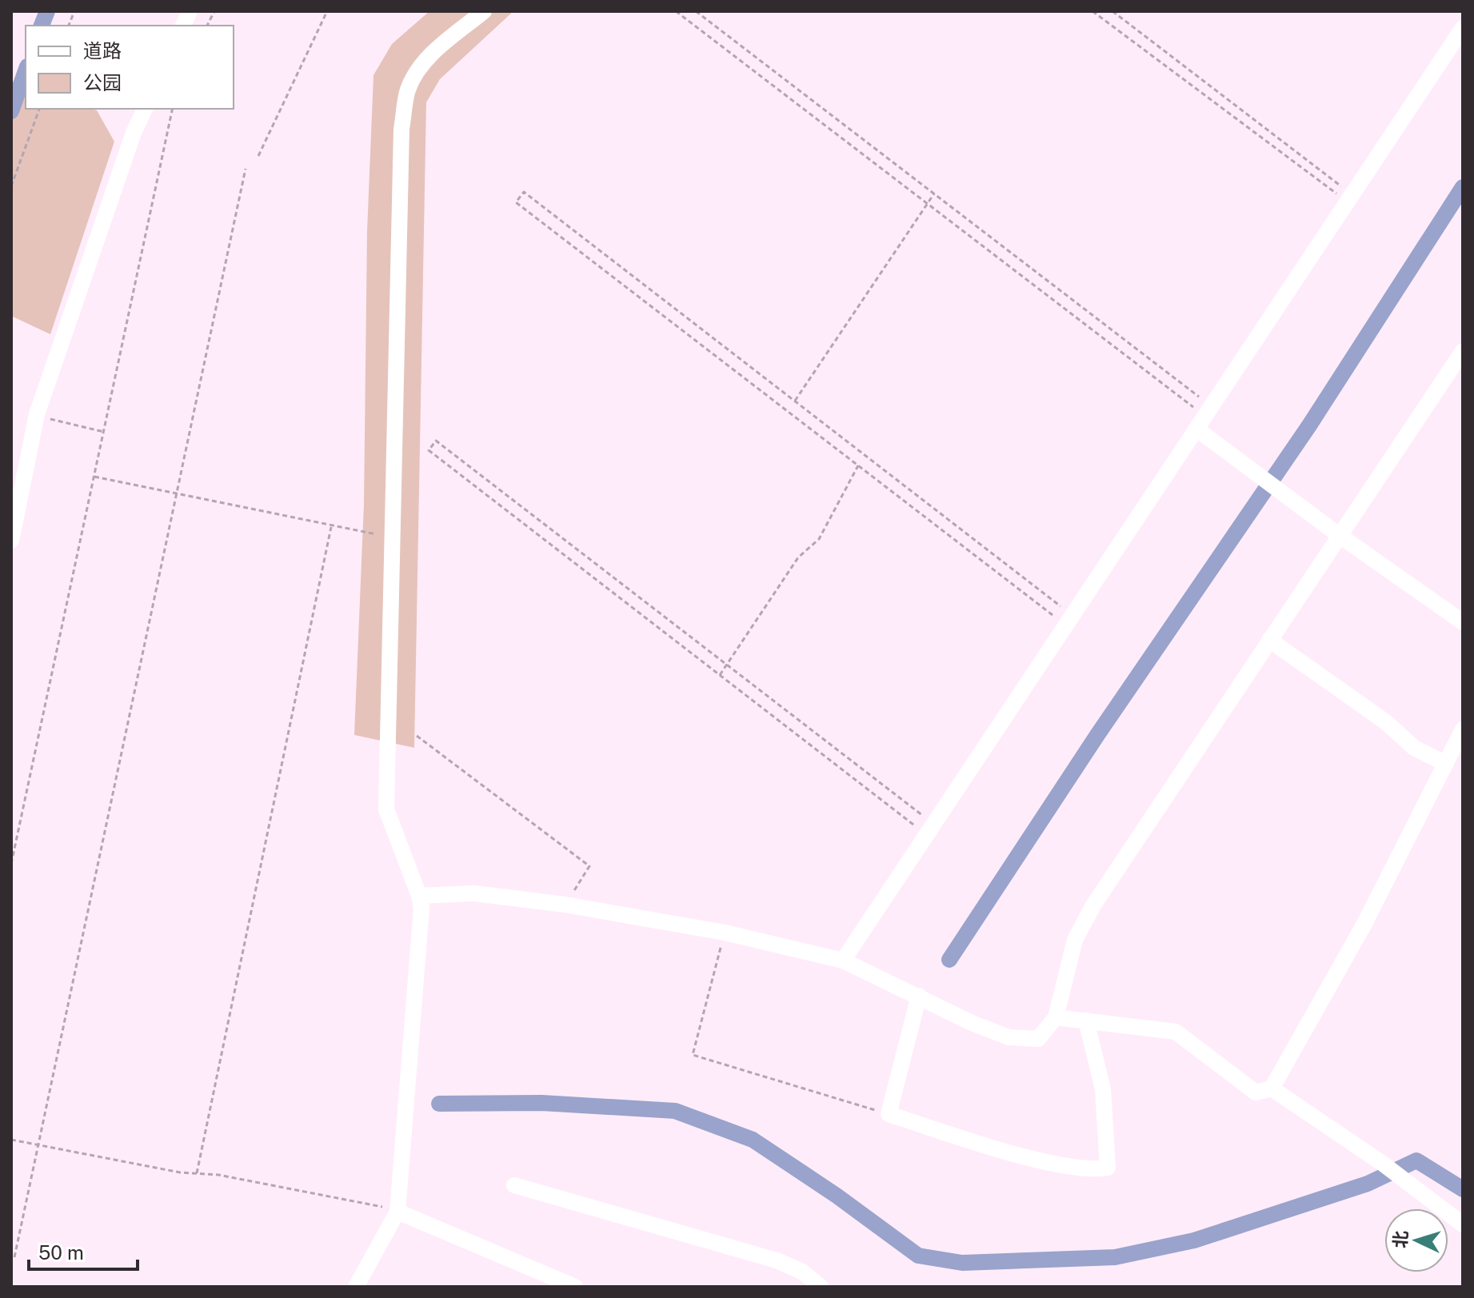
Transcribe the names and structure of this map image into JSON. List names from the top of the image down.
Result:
{
  "legend": ["道路", "公园"],
  "scale_bar": "50 m",
  "north": "left"
}
